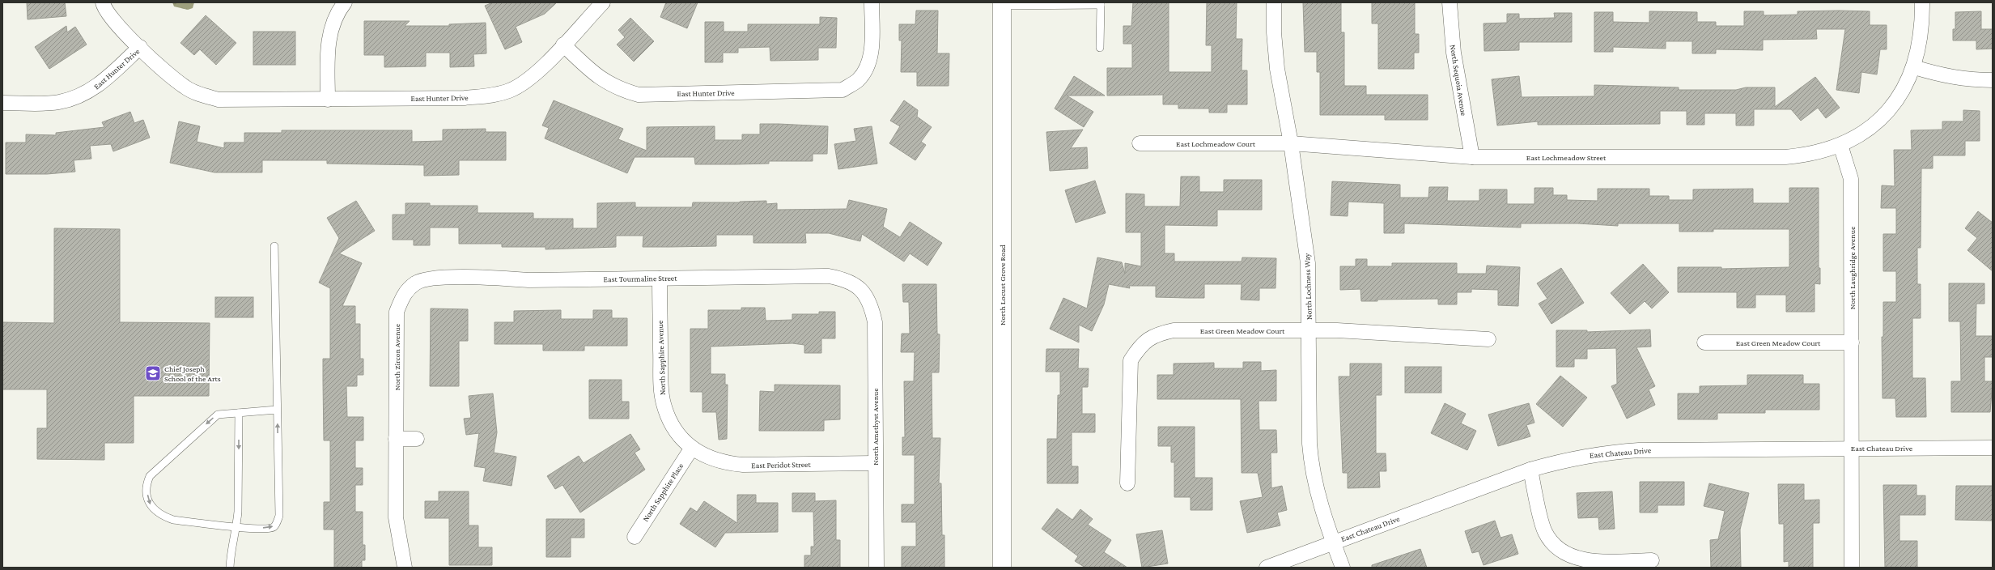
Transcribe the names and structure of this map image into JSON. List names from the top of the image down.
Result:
{
  "streets": {
    "main road": ["North Locust Grove Road"],
    "street": [
      "East Hunter Drive",
      "North Sequoia Avenue",
      "East Lochmeadow Court",
      "East Lochmeadow Street",
      "North Laughridge Avenue",
      "East Tourmaline Street",
      "North Lochness Way",
      "East Green Meadow Court",
      "North Zircon Avenue",
      "North Sapphire Avenue",
      "North Amethyst Avenue",
      "East Chateau Drive",
      "East Peridot Street",
      "North Sapphire Place"
    ]
  },
  "crossings": [
    ["North Sequoia Avenue", "East Lochmeadow Street"],
    ["East Lochmeadow Court", "East Lochmeadow Street"],
    ["East Lochmeadow Court", "North Lochness Way"],
    ["East Lochmeadow Street", "North Laughridge Avenue"],
    ["East Lochmeadow Street", "North Lochness Way"],
    ["North Laughridge Avenue", "East Green Meadow Court"],
    ["North Laughridge Avenue", "East Chateau Drive"],
    ["East Tourmaline Street", "North Zircon Avenue"],
    ["East Tourmaline Street", "North Sapphire Avenue"],
    ["East Tourmaline Street", "North Amethyst Avenue"],
    ["North Lochness Way", "East Green Meadow Court"],
    ["North Lochness Way", "East Chateau Drive"],
    ["North Sapphire Avenue", "East Peridot Street"],
    ["North Sapphire Avenue", "North Sapphire Place"],
    ["North Amethyst Avenue", "East Peridot Street"],
    ["East Peridot Street", "North Sapphire Place"]
  ],
  "places": {
    "school or university": ["Chief Joseph School of the Arts"]
  }
}
